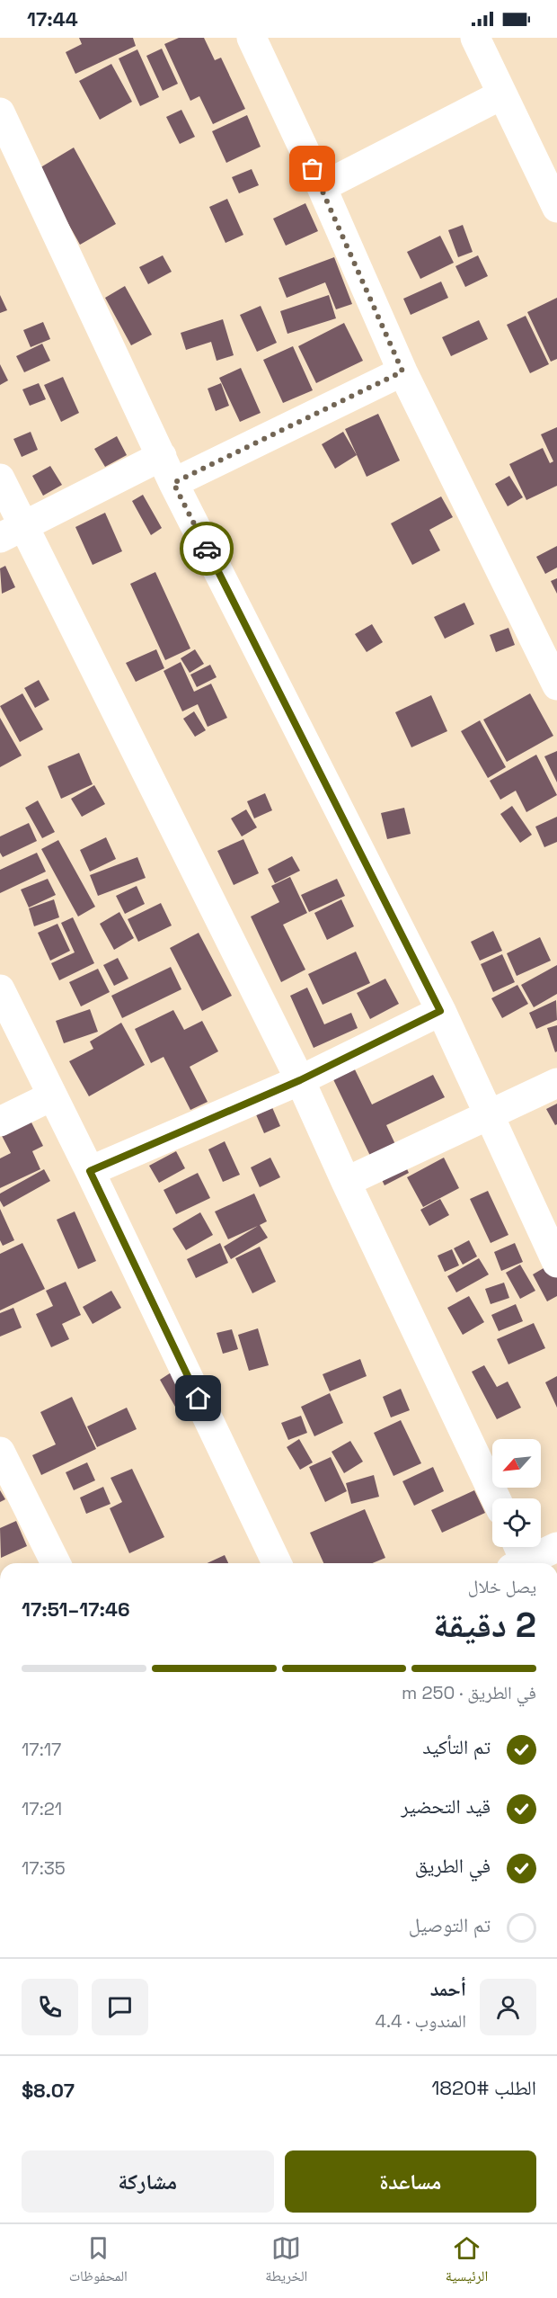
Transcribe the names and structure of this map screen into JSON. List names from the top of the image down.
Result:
{
  "north": "bottom left",
  "page": {
    "status": "17:44",
    "heading": ["2 دقيقة", "يصل خلال", "17:46–17:51"],
    "panel": [
      "أحمد",
      "المندوب · 4.4",
      "الطلب #1820",
      "$8.07"
    ],
    "bar": "في الطريق · 250 m",
    "list": [
      ["تم التأكيد", "17:17"],
      ["قيد التحضير", "17:21"],
      ["في الطريق", "17:35"],
      "تم التوصيل"
    ],
    "buttons": ["مساعدة", "مشاركة"],
    "tabs": ["الرئيسية", "الخريطة", "المحفوظات"]
  }
}
